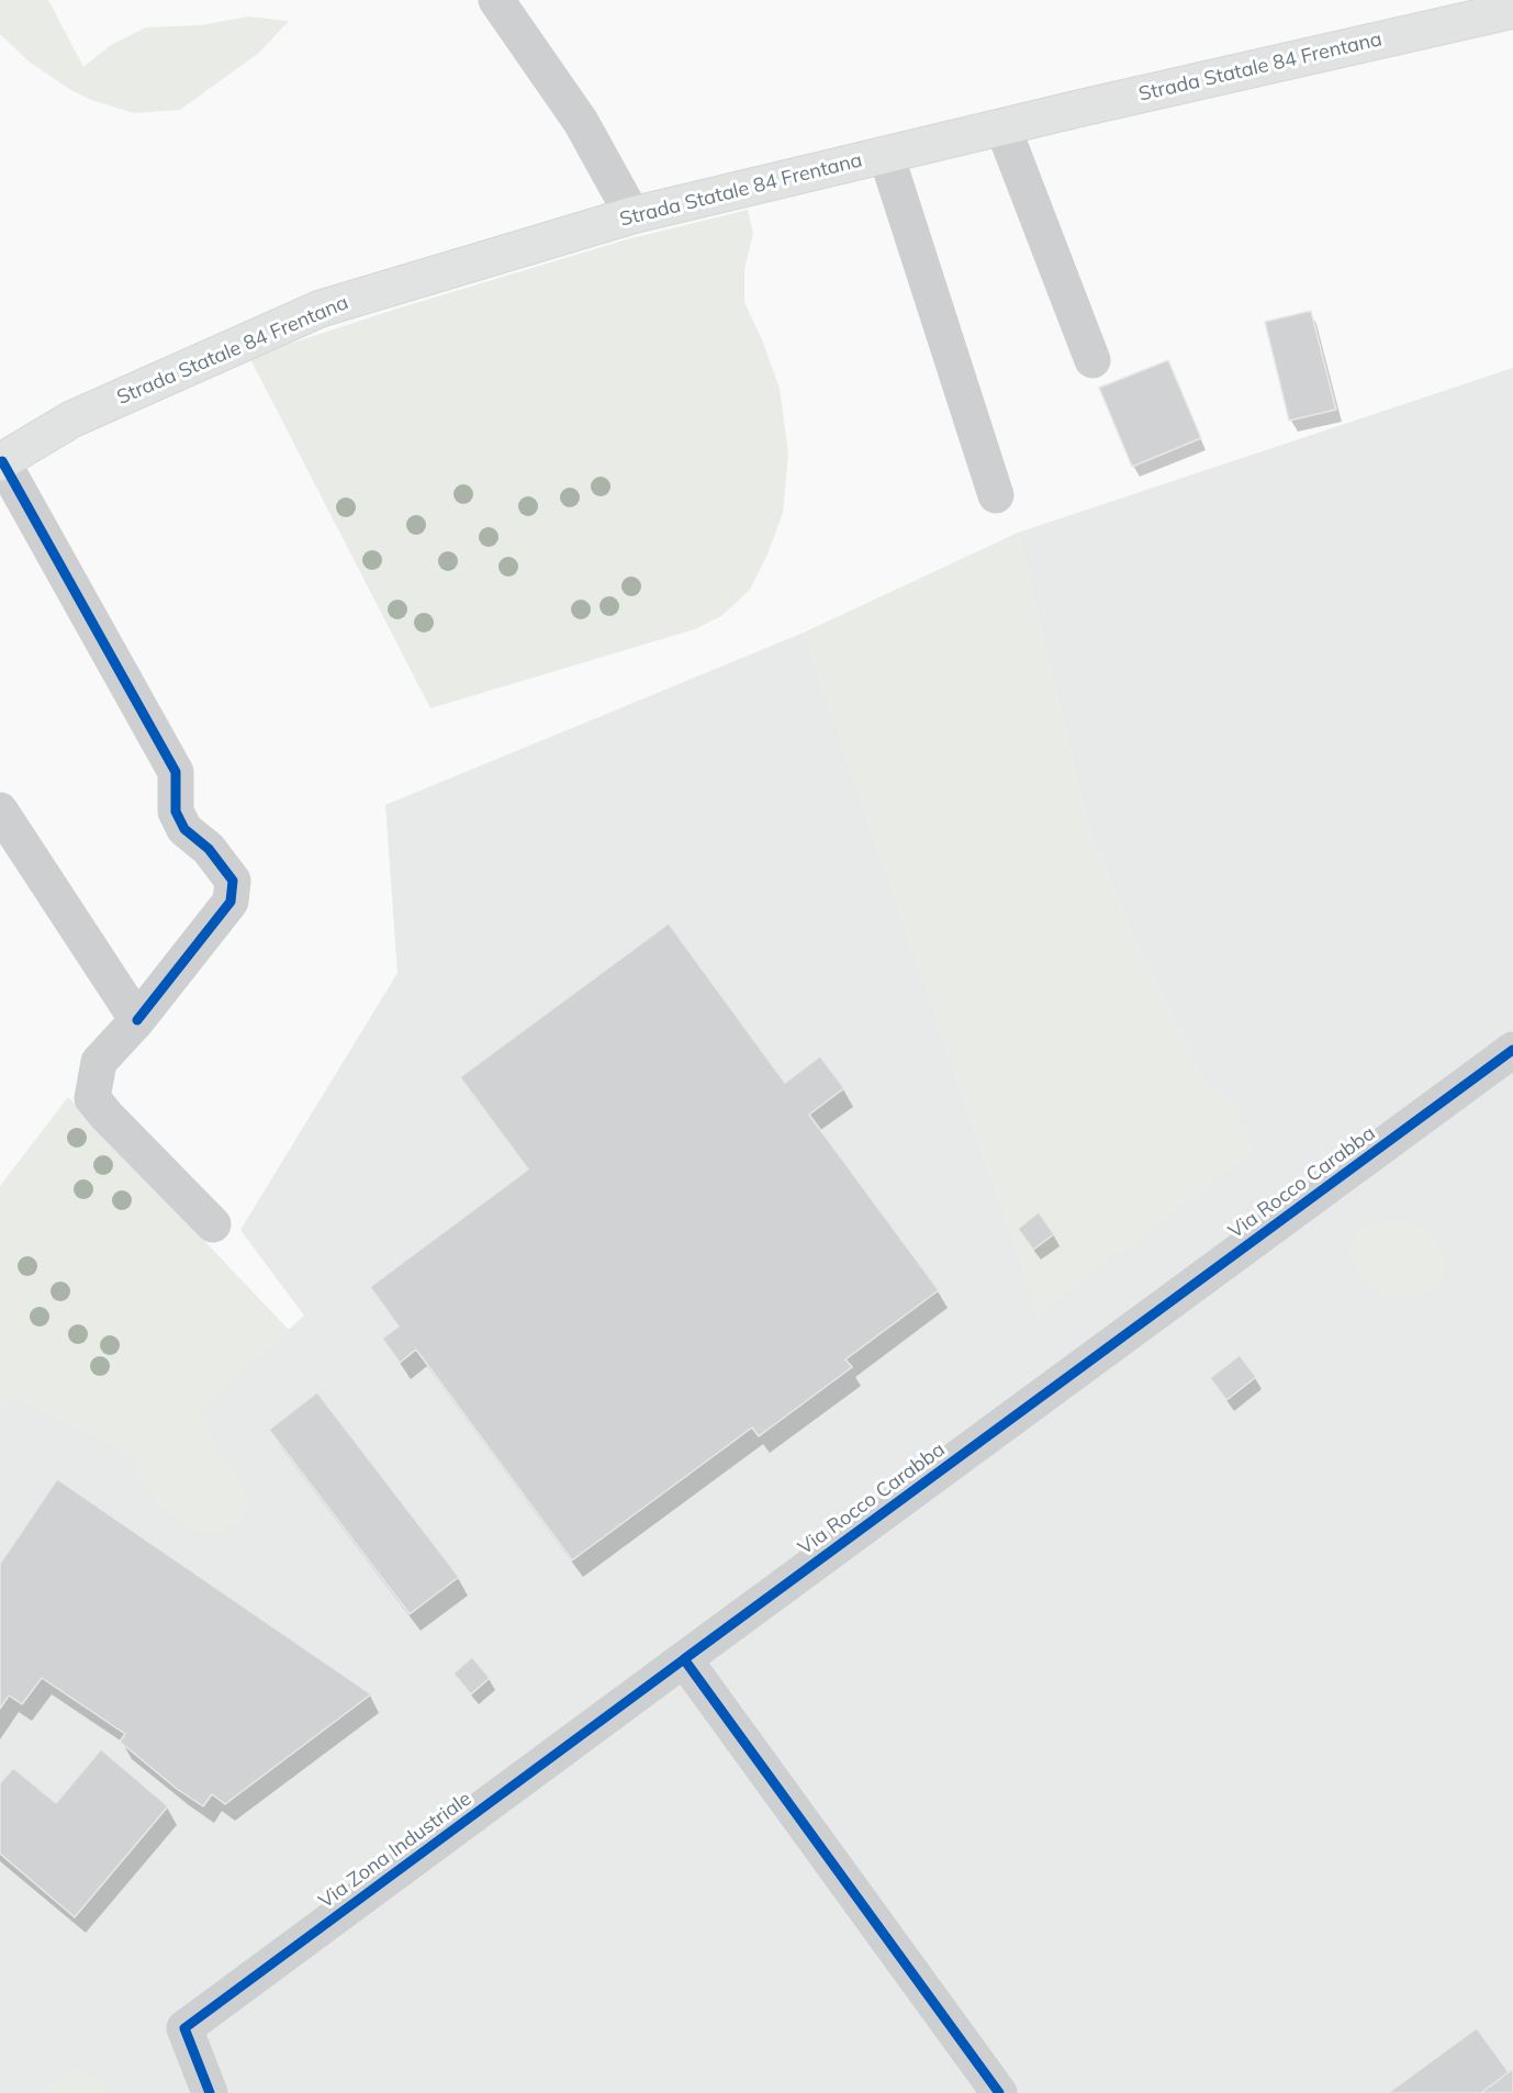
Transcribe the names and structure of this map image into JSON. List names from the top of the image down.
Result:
{
  "streets": {
    "main road": ["Strada Statale 84 Frentana"],
    "street": ["Via Rocco Carabba", "Via Zona Industriale"]
  },
  "crossings": [
    ["Via Rocco Carabba", "Via Zona Industriale"]
  ]
}
